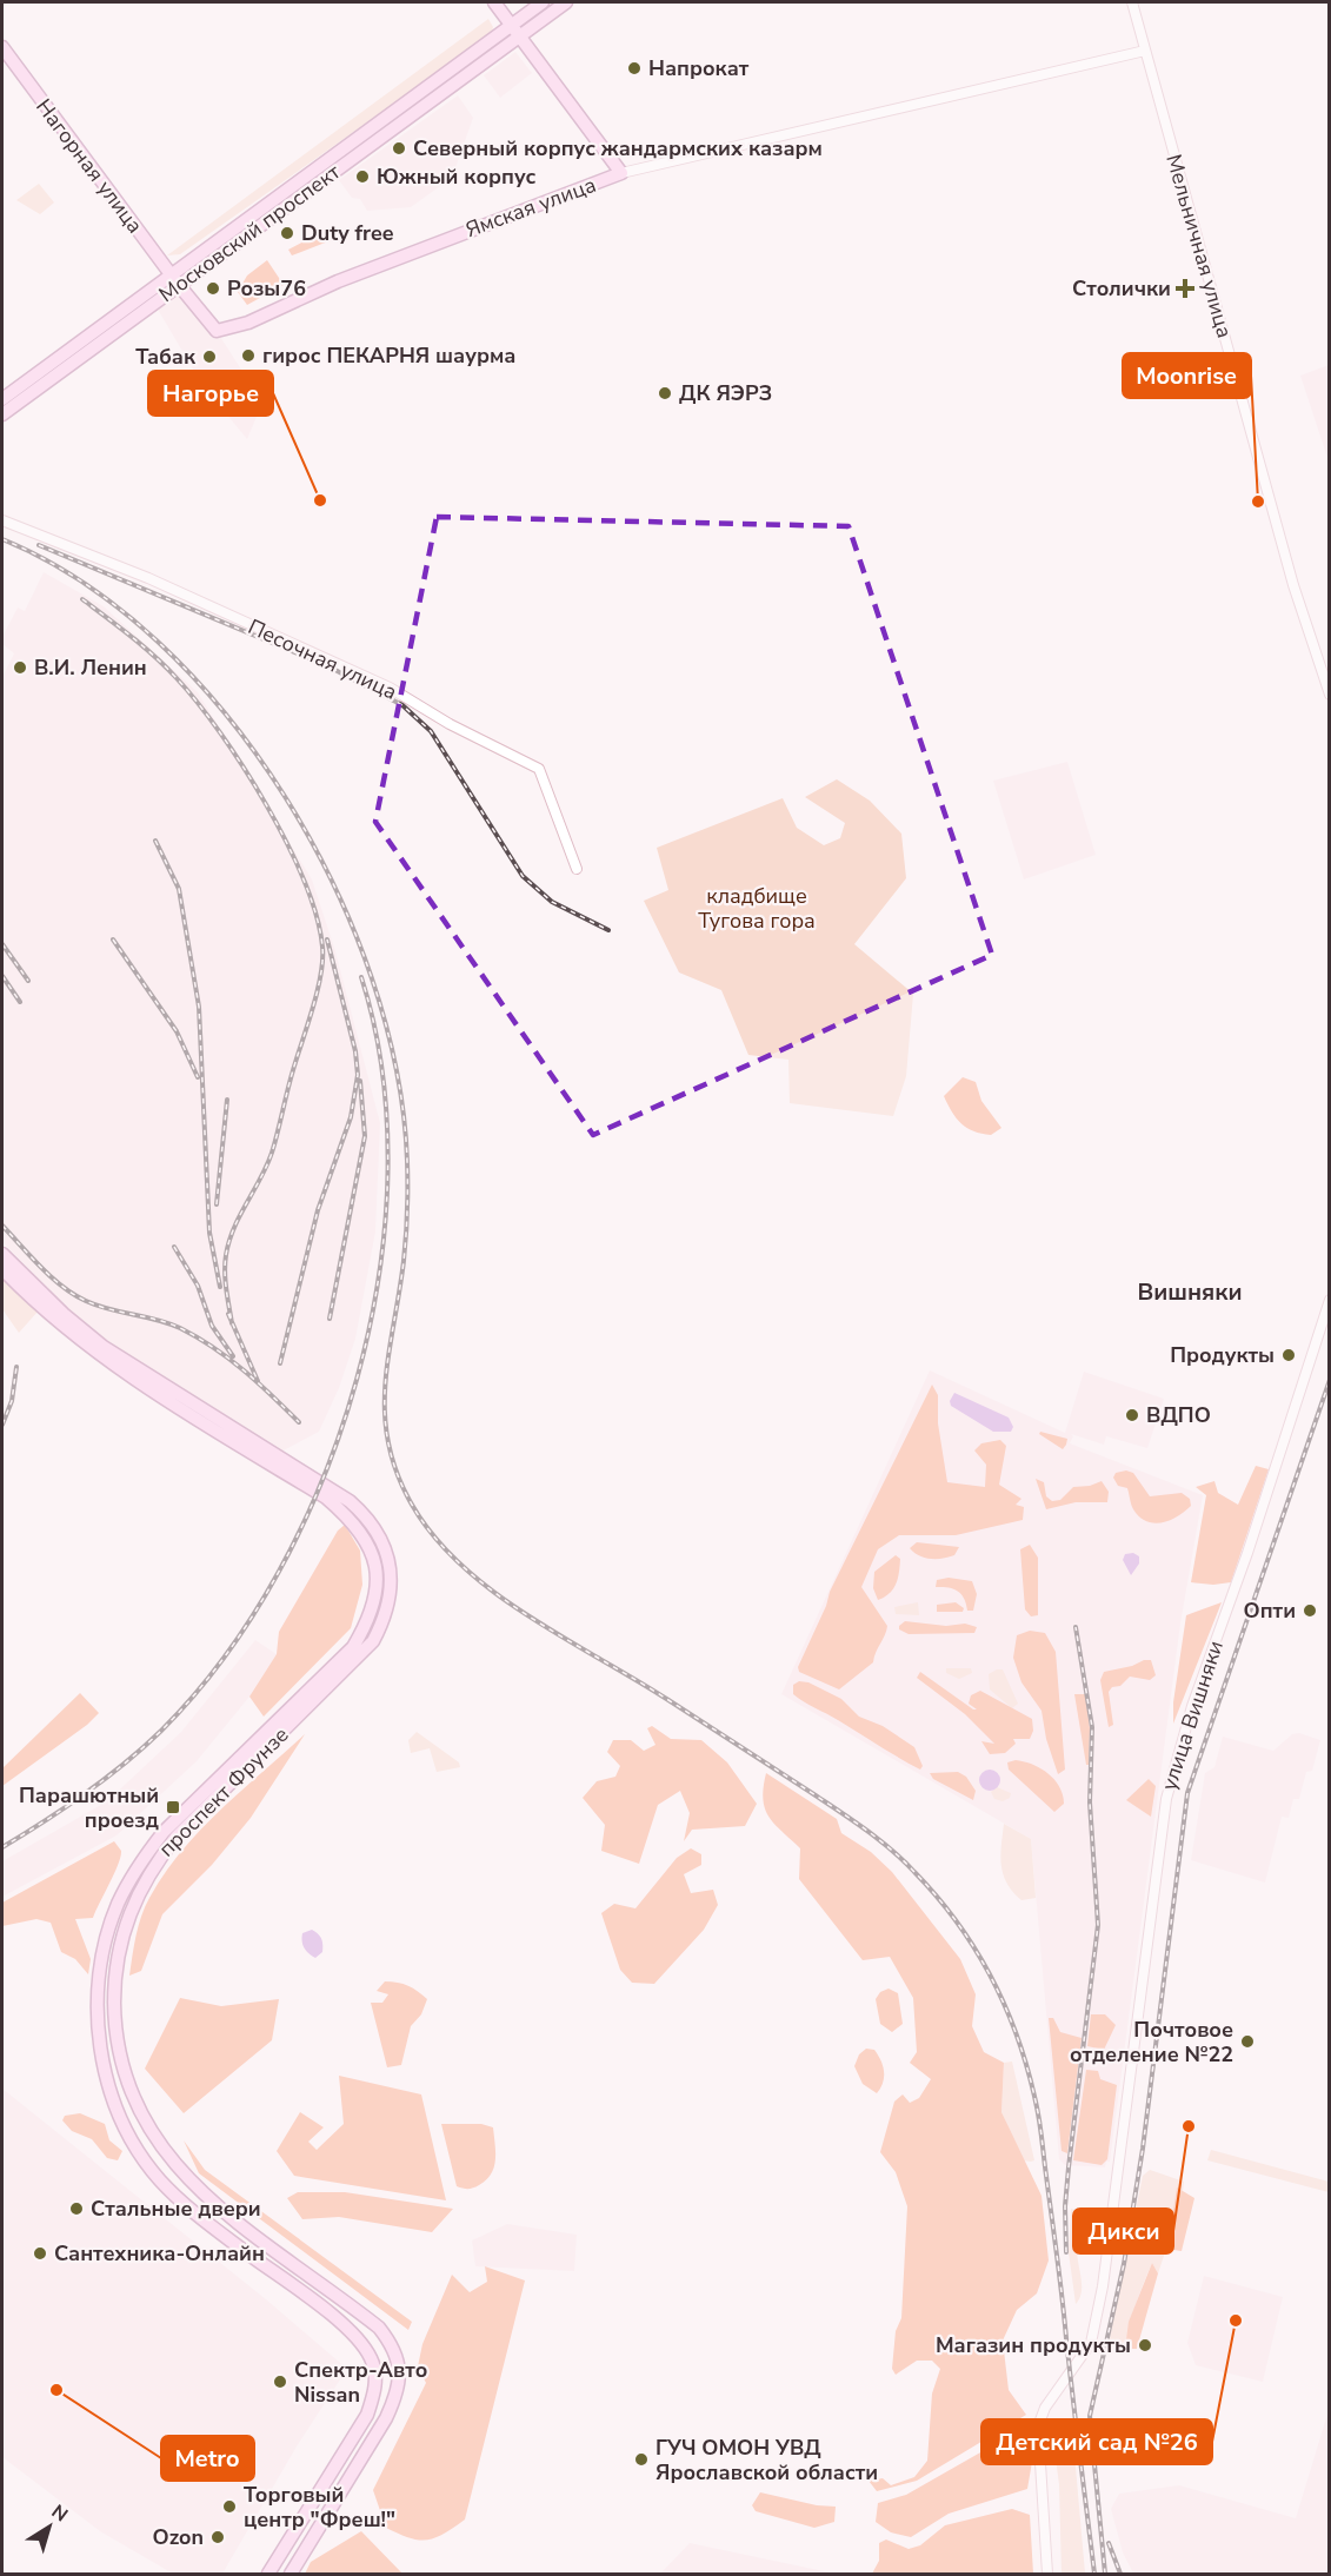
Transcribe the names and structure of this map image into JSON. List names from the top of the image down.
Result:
{
  "streets": {
    "main road": [
      "Нагорная улица",
      "Ямская улица",
      "Московский проспект",
      "проспект Фрунзе"
    ],
    "street": ["Мельничная улица", "Песочная улица", "улица Вишняки"]
  },
  "crossings": [
    ["Нагорная улица", "Ямская улица"],
    ["Нагорная улица", "Московский проспект"],
    ["Ямская улица", "Мельничная улица"]
  ],
  "districts": ["Вишняки"],
  "parks": ["кладбище Тугова гора"],
  "places": {
    "other": [
      "Напрокат",
      "Северный корпус жандармских казарм",
      "Южный корпус",
      "Duty free",
      "Розы76",
      "гирос ПЕКАРНЯ шаурма",
      "Табак",
      "ДК ЯЭРЗ",
      "Нагорье",
      "Moonrise",
      "В.И. Ленин",
      "Продукты",
      "ВДПО",
      "Опти",
      "Почтовое отделение №22",
      "Дикси",
      "Стальные двери",
      "Сантехника-Онлайн",
      "Детский сад №26",
      "Магазин продукты",
      "Спектр-Авто Nissan",
      "Metro",
      "ГУЧ ОМОН УВД Ярославской области",
      "Торговый центр \"Фреш!\"",
      "Ozon"
    ],
    "health": ["Столички"],
    "transit": ["Парашютный проезд"]
  },
  "north": "top right"
}
